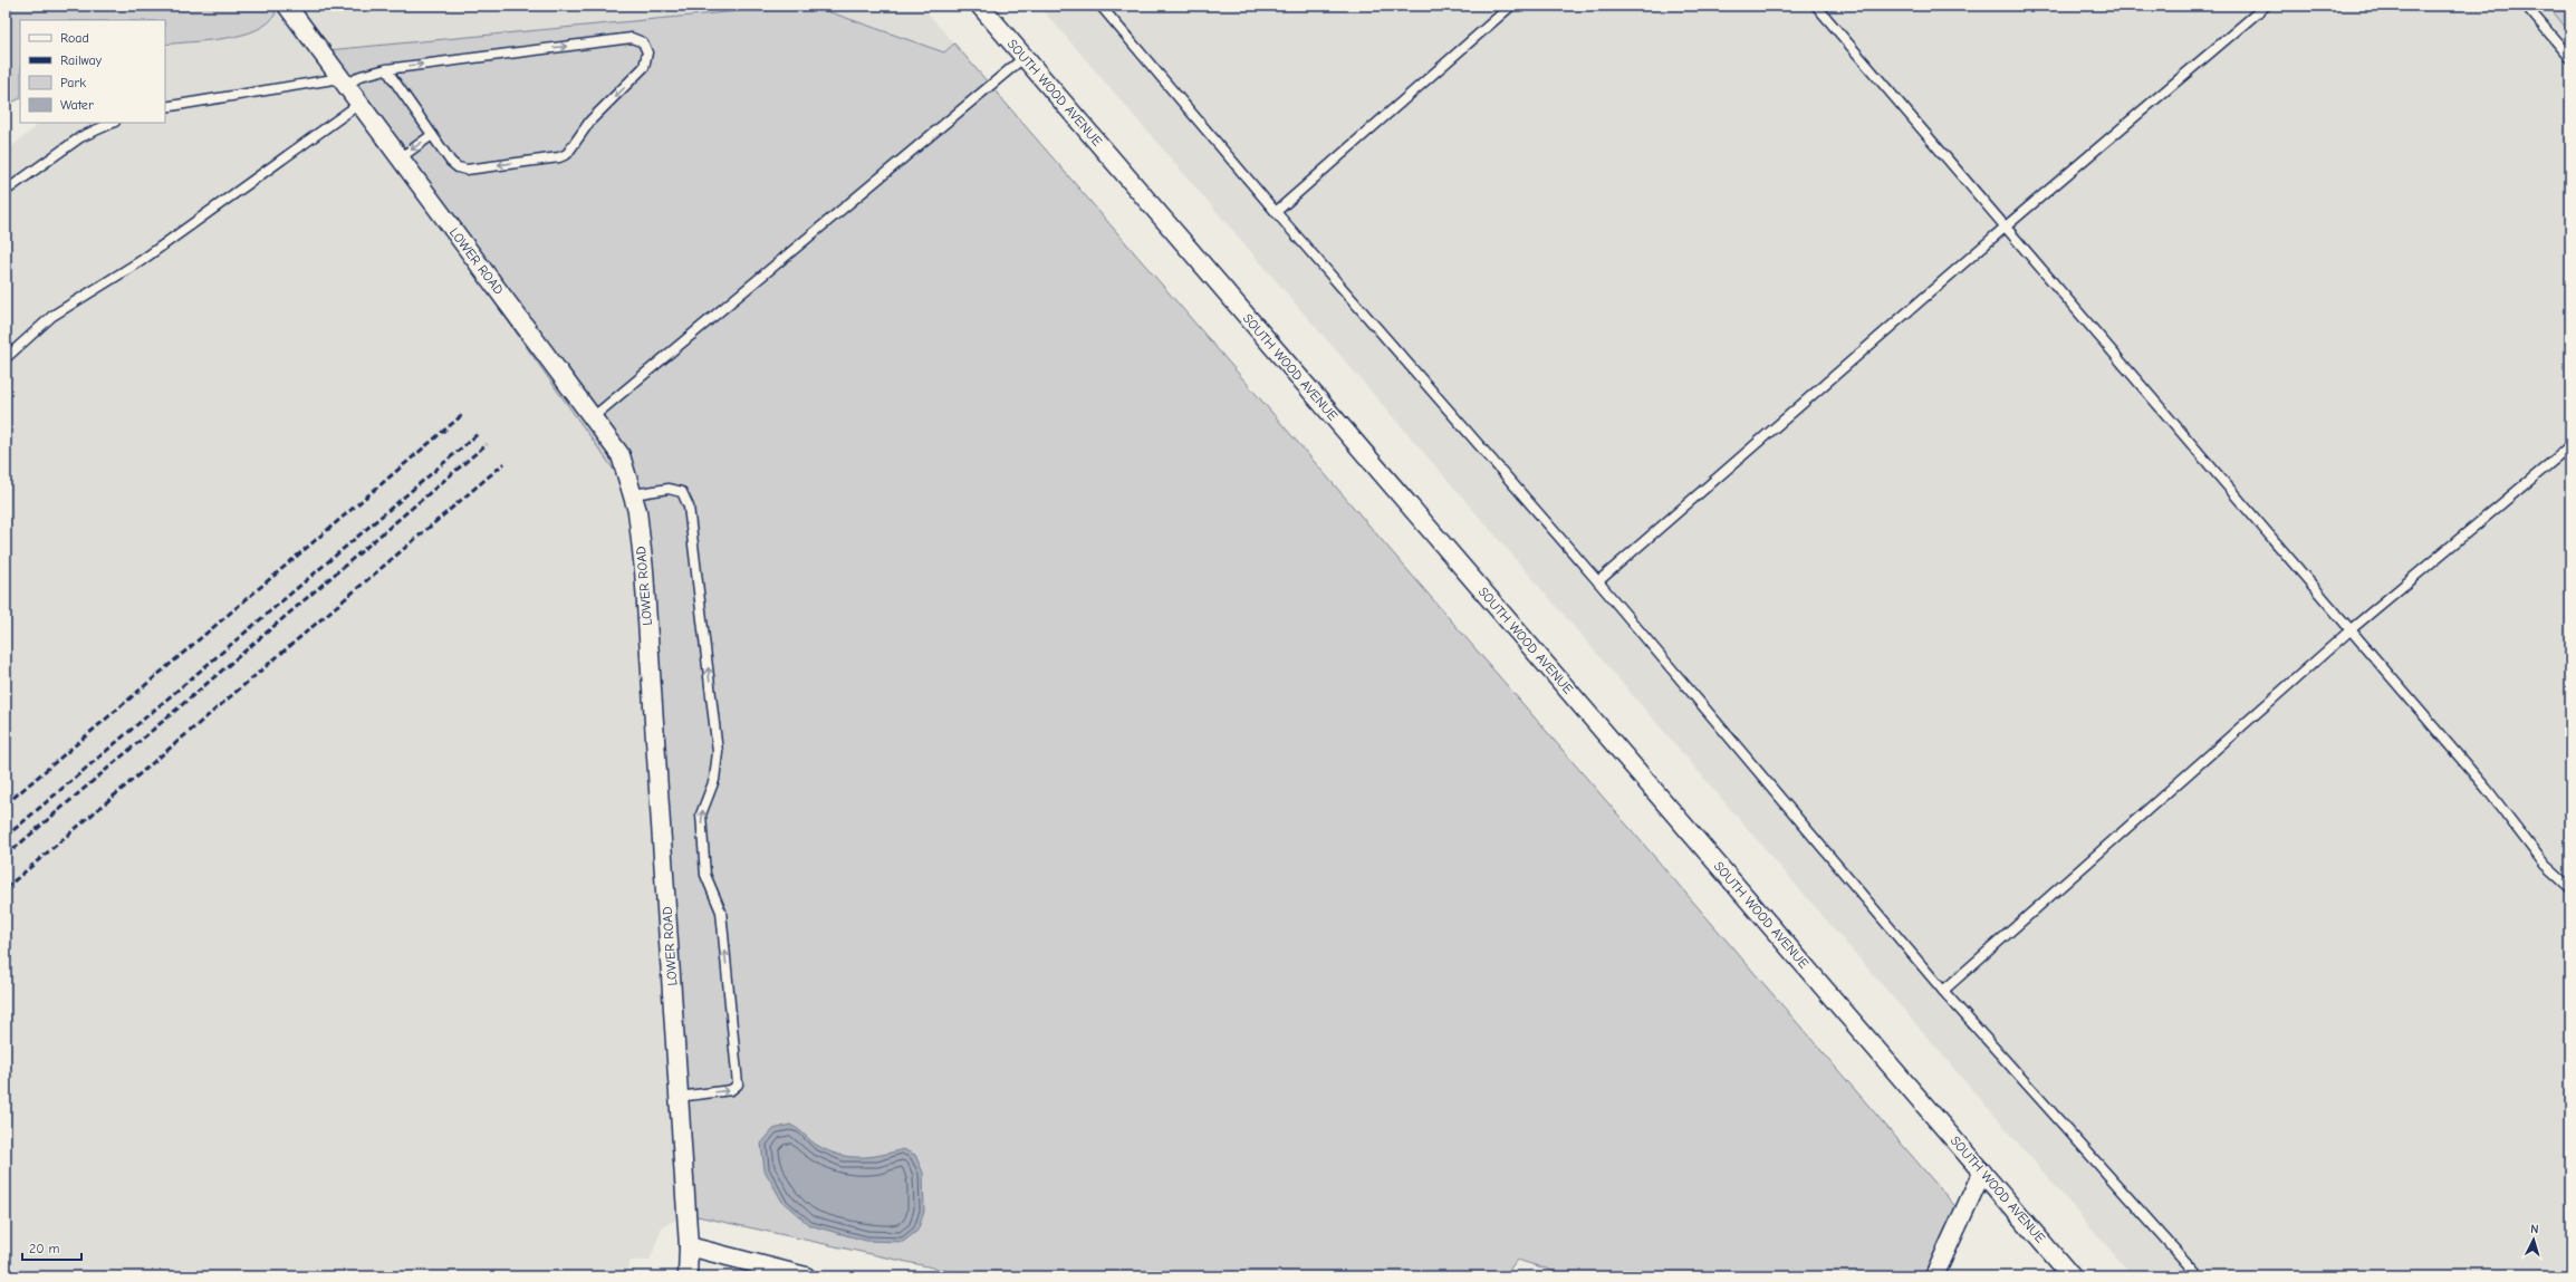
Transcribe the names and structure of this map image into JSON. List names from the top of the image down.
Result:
{
  "streets": {
    "street": ["SOUTH WOOD AVENUE", "LOWER ROAD"]
  },
  "legend": [
    "Road",
    "Railway",
    "Park",
    "Water"
  ],
  "scale_bar": "20 m",
  "north": "top"
}
